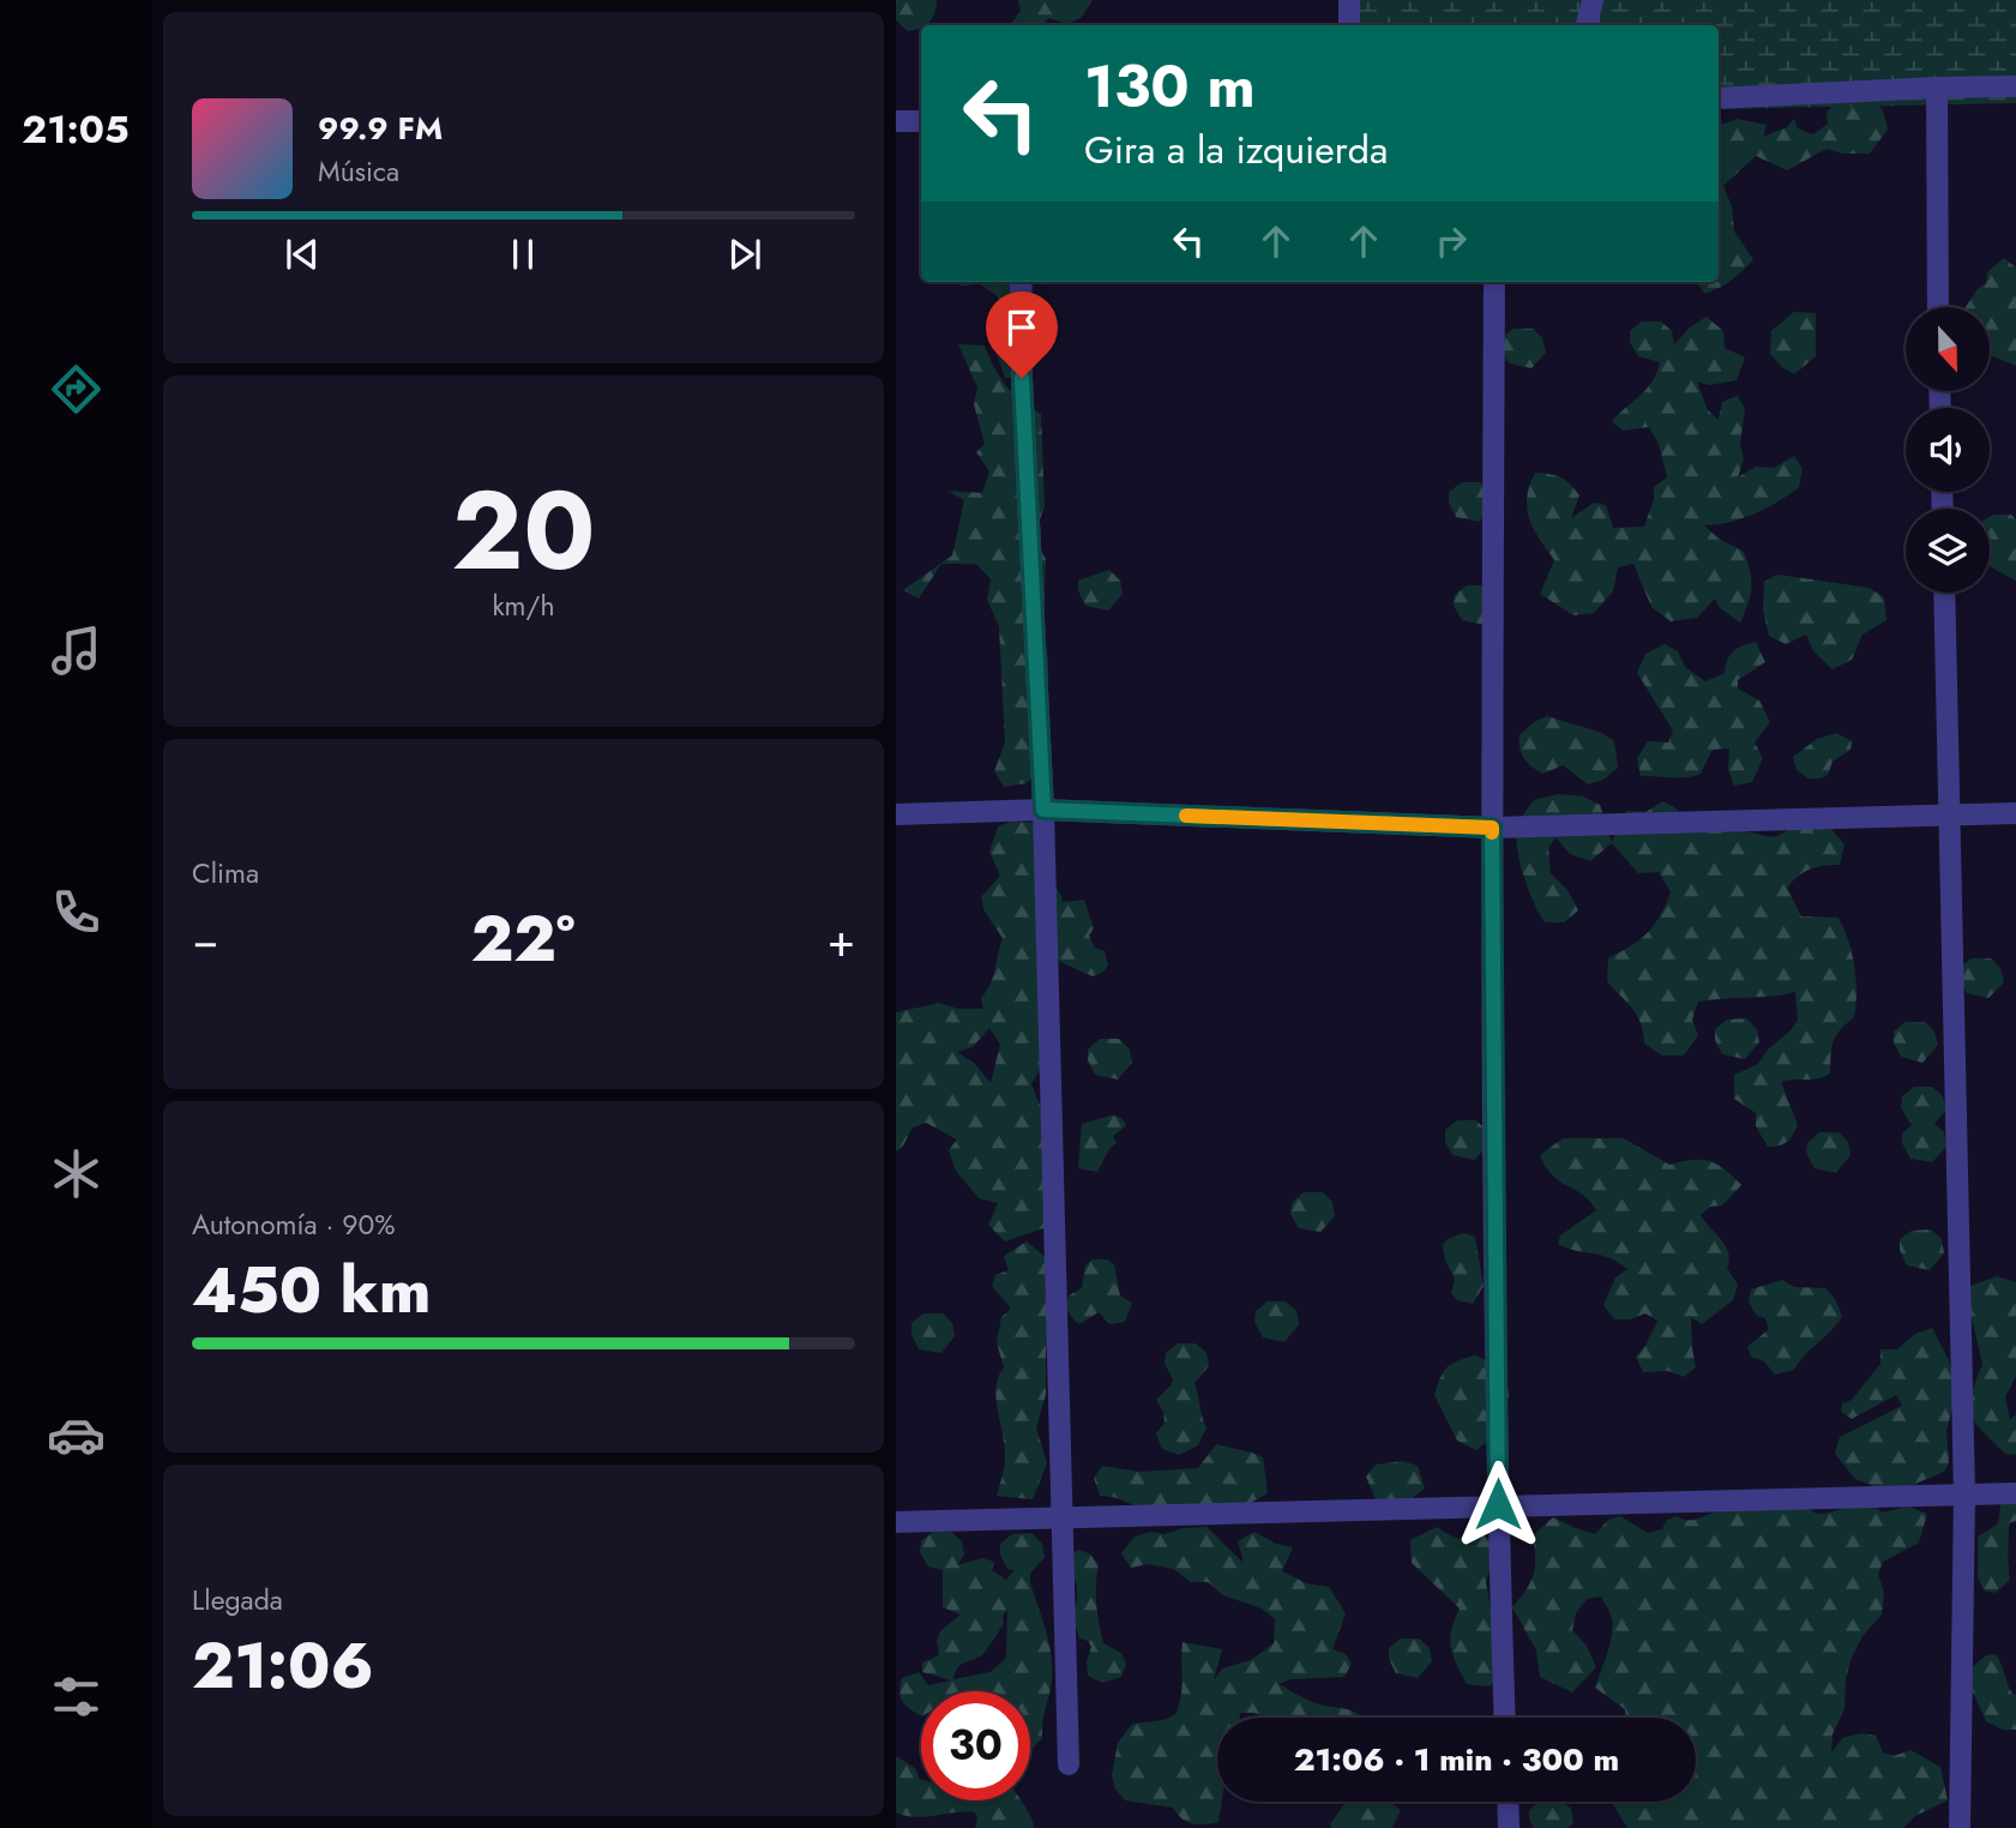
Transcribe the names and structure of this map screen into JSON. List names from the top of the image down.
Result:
{
  "north": "bottom",
  "page": {
    "tabs": "21:05",
    "turn": ["130 m", "Gira a la izquierda"],
    "song": ["99.9 FM", "Música"],
    "tile": [
      ["20", "km/h"],
      "Clima",
      ["Autonomía · 90%", "450 km"],
      ["Llegada", "21:06"]
    ],
    "heat": ["−", "22°", "+"],
    "limit": "30",
    "trip": "21:06 · 1 min · 300 m"
  }
}
